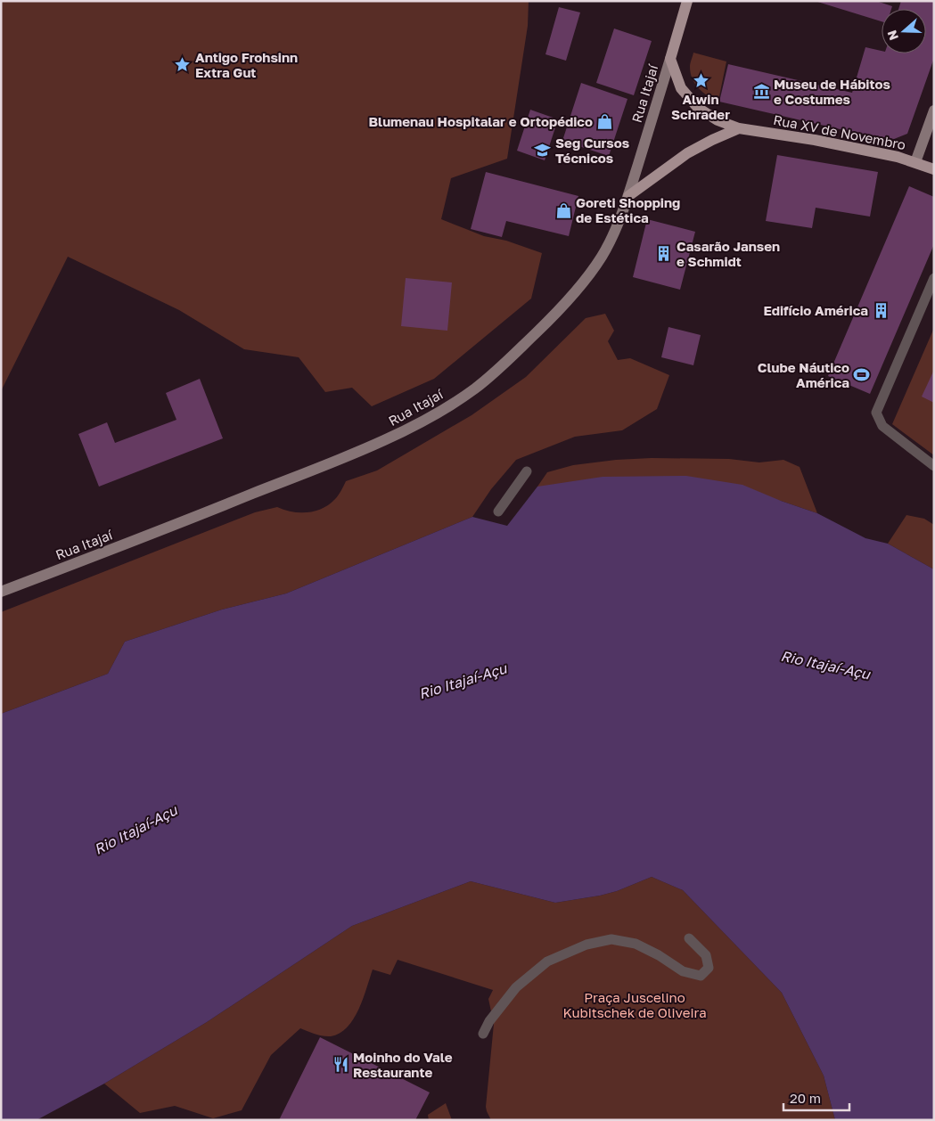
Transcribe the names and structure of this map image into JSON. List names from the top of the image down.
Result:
{
  "streets": {
    "main road": ["Rua Itajaí", "Rua XV de Novembro"]
  },
  "crossings": [
    ["Rua Itajaí", "Rua XV de Novembro"]
  ],
  "water": ["Rio Itajaí-Açu"],
  "parks": ["Praça Juscelino Kubitschek de Oliveira"],
  "places": {
    "place": ["Antigo Frohsinn Extra Gut", "Alwin Schrader"],
    "museum": ["Museu de Hábitos e Costumes"],
    "shop": ["Blumenau Hospitalar e Ortopédico", "Goreti Shopping de Estética"],
    "school or university": ["Seg Cursos Técnicos"],
    "building": ["Casarão Jansen e Schmidt", "Edifício América"],
    "sports": ["Clube Náutico América"],
    "restaurant": ["Moinho do Vale Restaurante"]
  },
  "scale_bar": "20 m",
  "north": "left"
}
